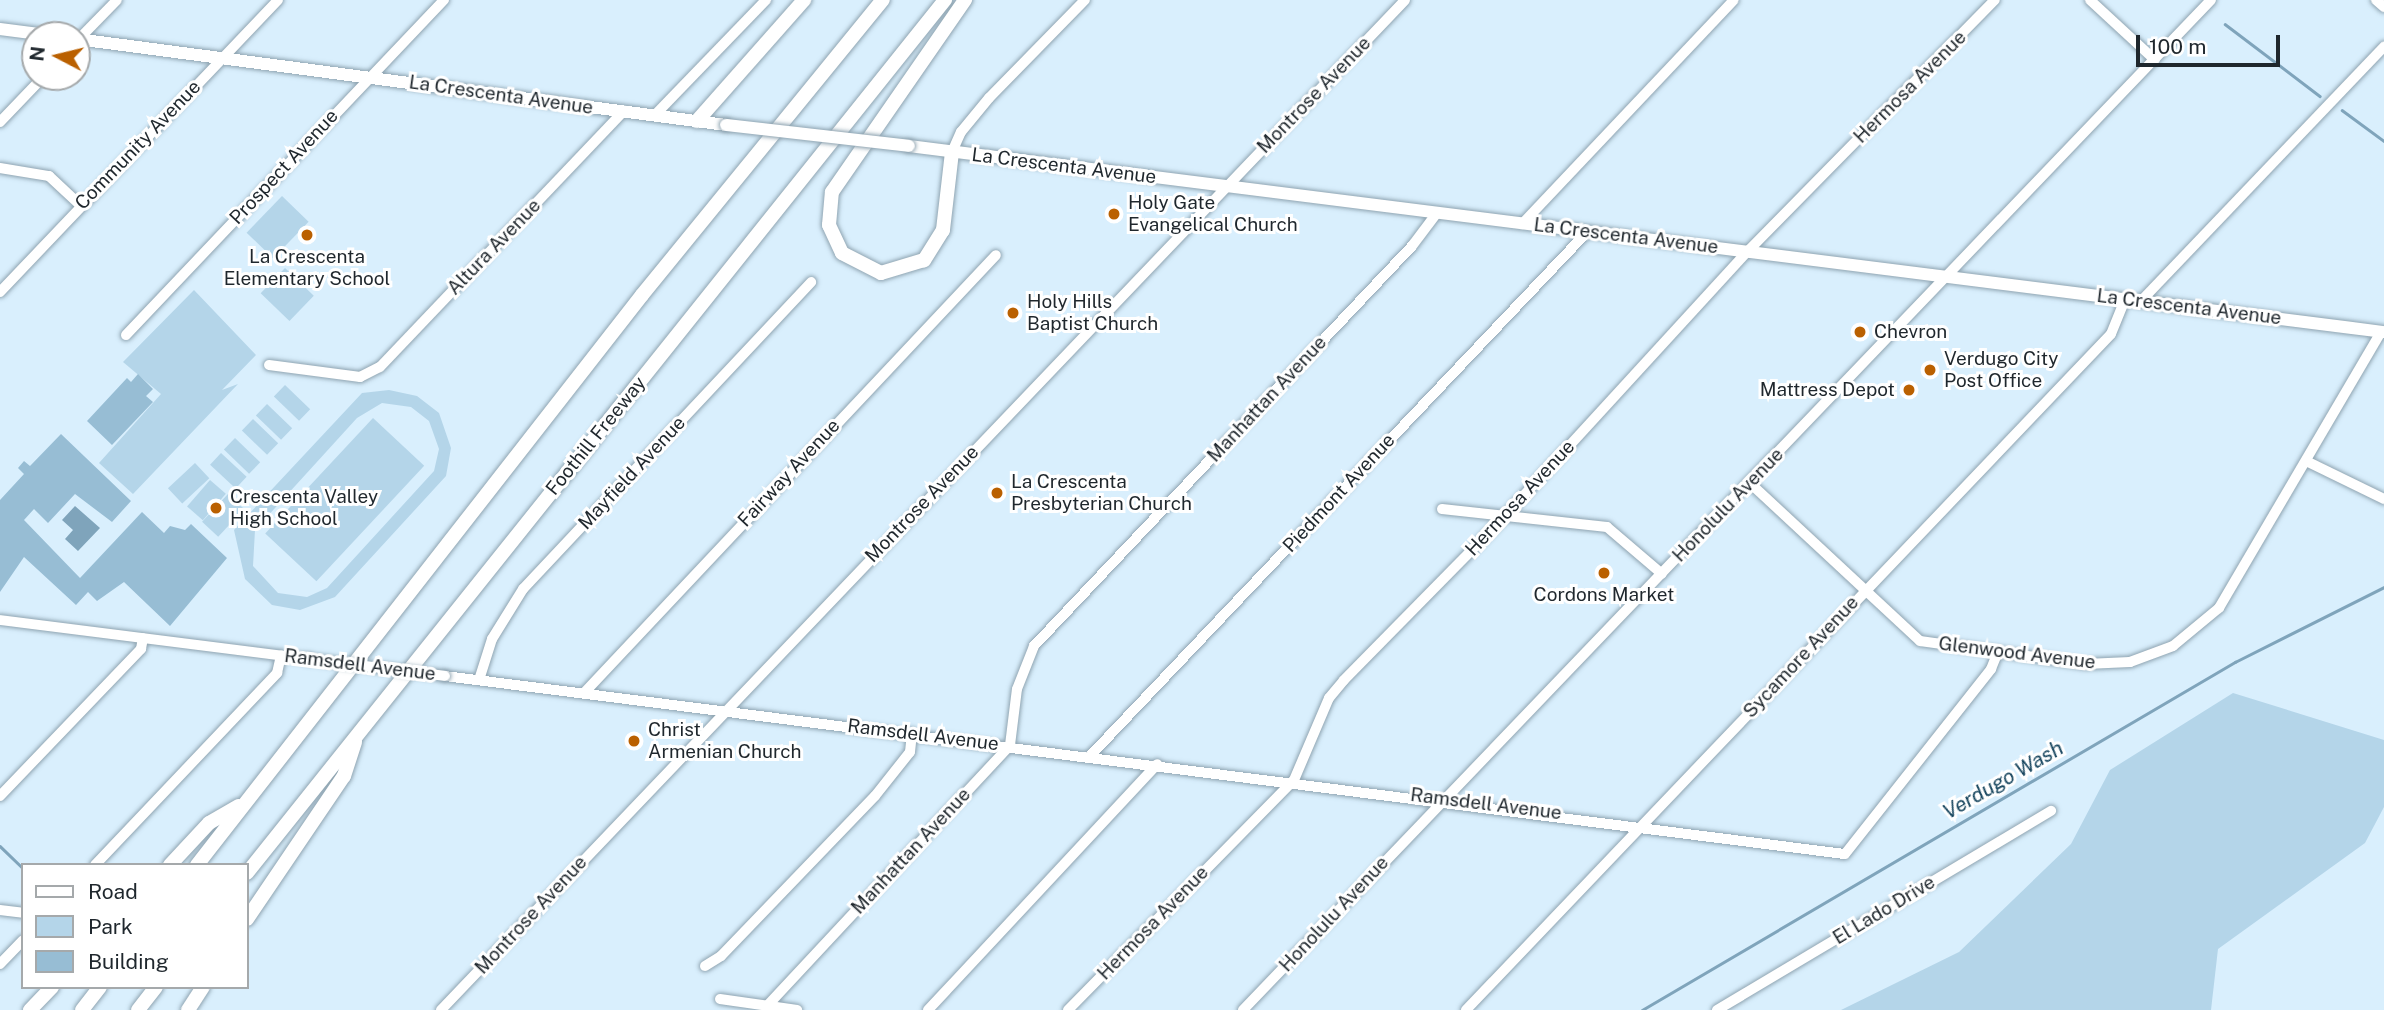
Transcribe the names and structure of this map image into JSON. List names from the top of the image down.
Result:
{
  "streets": {
    "highway": ["Foothill Freeway"],
    "main road": ["La Crescenta Avenue"],
    "street": [
      "Hermosa Avenue",
      "Montrose Avenue",
      "Community Avenue",
      "Prospect Avenue",
      "Altura Avenue",
      "Manhattan Avenue",
      "Mayfield Avenue",
      "Fairway Avenue",
      "Piedmont Avenue",
      "Honolulu Avenue",
      "Glenwood Avenue",
      "Sycamore Avenue",
      "Ramsdell Avenue",
      "El Lado Drive"
    ]
  },
  "crossings": [
    ["Hermosa Avenue", "La Crescenta Avenue"],
    ["Hermosa Avenue", "Ramsdell Avenue"],
    ["La Crescenta Avenue", "Montrose Avenue"],
    ["La Crescenta Avenue", "Community Avenue"],
    ["La Crescenta Avenue", "Prospect Avenue"],
    ["La Crescenta Avenue", "Altura Avenue"],
    ["La Crescenta Avenue", "Manhattan Avenue"],
    ["La Crescenta Avenue", "Piedmont Avenue"],
    ["La Crescenta Avenue", "Honolulu Avenue"],
    ["La Crescenta Avenue", "Glenwood Avenue"],
    ["La Crescenta Avenue", "Sycamore Avenue"],
    ["Montrose Avenue", "Ramsdell Avenue"],
    ["Manhattan Avenue", "Ramsdell Avenue"],
    ["Mayfield Avenue", "Ramsdell Avenue"],
    ["Fairway Avenue", "Ramsdell Avenue"],
    ["Piedmont Avenue", "Ramsdell Avenue"],
    ["Honolulu Avenue", "Glenwood Avenue"],
    ["Honolulu Avenue", "Ramsdell Avenue"],
    ["Glenwood Avenue", "Sycamore Avenue"],
    ["Glenwood Avenue", "Ramsdell Avenue"],
    ["Sycamore Avenue", "Ramsdell Avenue"]
  ],
  "water": ["Verdugo Wash"],
  "places": [
    "Holy Gate Evangelical Church",
    "La Crescenta Elementary School",
    "Holy Hills Baptist Church",
    "Chevron",
    "Verdugo City Post Office",
    "Mattress Depot",
    "La Crescenta Presbyterian Church",
    "Crescenta Valley High School",
    "Cordons Market",
    "Christ Armenian Church"
  ],
  "legend": ["Road", "Park", "Building"],
  "scale_bar": "100 m",
  "north": "left"
}
